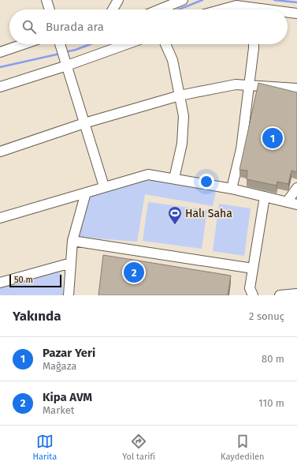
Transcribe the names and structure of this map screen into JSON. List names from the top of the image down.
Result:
{
  "places": {
    "sports": ["Halı Saha"]
  },
  "scale_bar": "50 m",
  "page": {
    "search": "Burada ara",
    "pins": ["1", "2"],
    "scale": "50 m",
    "heading": ["Yakında", "2 sonuç"],
    "list": [
      {
        "mark": "1",
        "name": "Pazar Yeri",
        "note": "Mağaza",
        "value": "80 m"
      },
      {
        "mark": "2",
        "name": "Kipa AVM",
        "note": "Market",
        "value": "110 m"
      }
    ],
    "nav": ["Harita", "Yol tarifi", "Kaydedilen"]
  }
}
